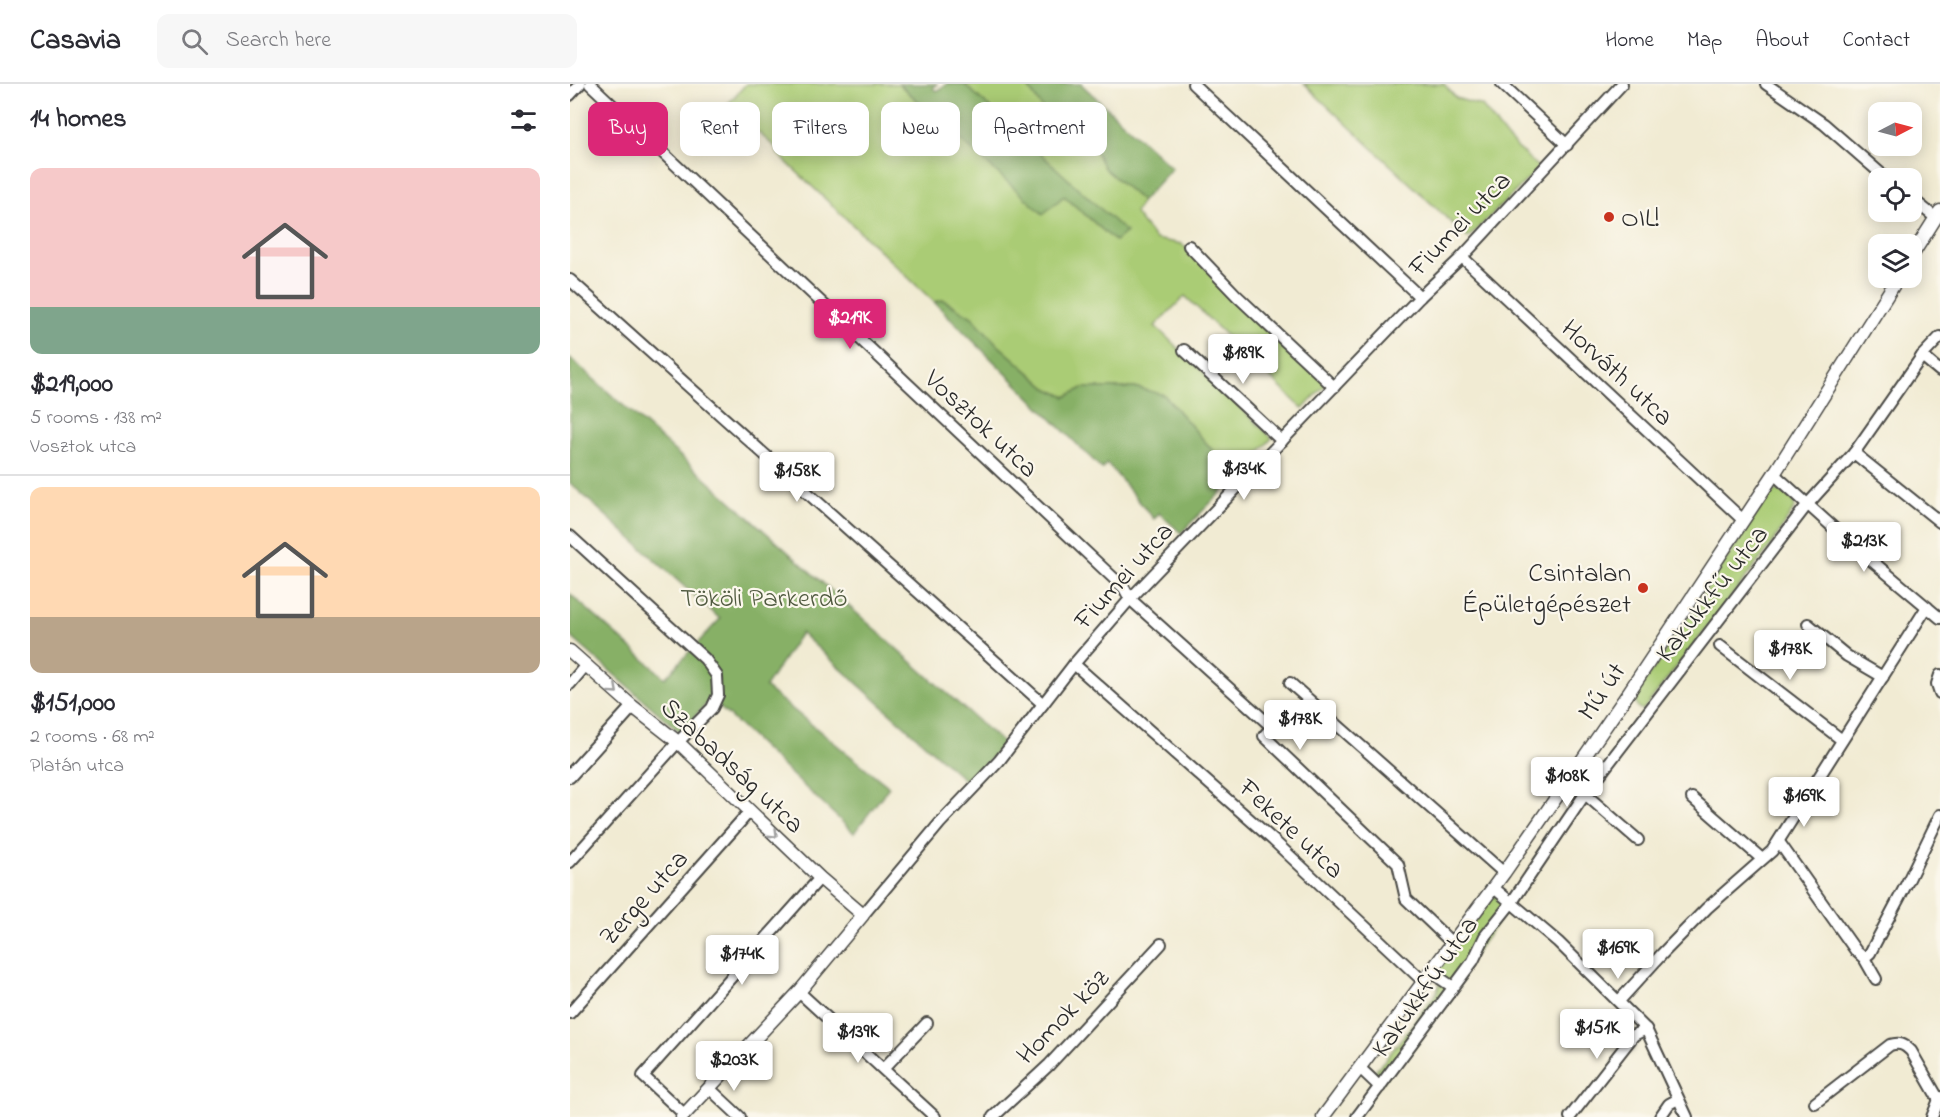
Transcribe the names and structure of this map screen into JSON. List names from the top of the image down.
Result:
{
  "streets": {
    "street": [
      "Fiumei utca",
      "Horváth utca",
      "Vosztok utca",
      "Kakukkfű utca",
      "Mű út",
      "Szabadság utca",
      "Fekete utca",
      "Zerge utca",
      "Homok köz"
    ]
  },
  "crossings": [
    ["Fiumei utca", "Horváth utca"],
    ["Fiumei utca", "Vosztok utca"],
    ["Fiumei utca", "Szabadság utca"],
    ["Fiumei utca", "Fekete utca"],
    ["Horváth utca", "Mű út"],
    ["Vosztok utca", "Mű út"],
    ["Mű út", "Fekete utca"],
    ["Szabadság utca", "Zerge utca"]
  ],
  "one_way": ["Szabadság utca"],
  "parks": ["Tököli Parkerdő"],
  "places": ["OIL!", "Csintalan Épületgépészet"],
  "north": "right",
  "page": {
    "header": "Casavia",
    "search": "Search here",
    "nav": [
      "Home",
      "Map",
      "About",
      "Contact"
    ],
    "heading": "14 homes",
    "chip": [
      "Buy",
      "Rent",
      "Filters",
      "New",
      "Apartment"
    ],
    "list": [
      {
        "name": "$219,000",
        "note": "5 rooms · 138 m² · Vosztok utca"
      },
      {
        "name": "$151,000",
        "note": "2 rooms · 68 m² · Platán utca"
      }
    ],
    "price": [
      "$219K",
      "$189K",
      "$134K",
      "$158K",
      "$213K",
      "$178K",
      "$178K",
      "$108K",
      "$169K",
      "$169K",
      "$174K",
      "$151K",
      "$139K",
      "$203K"
    ]
  }
}
